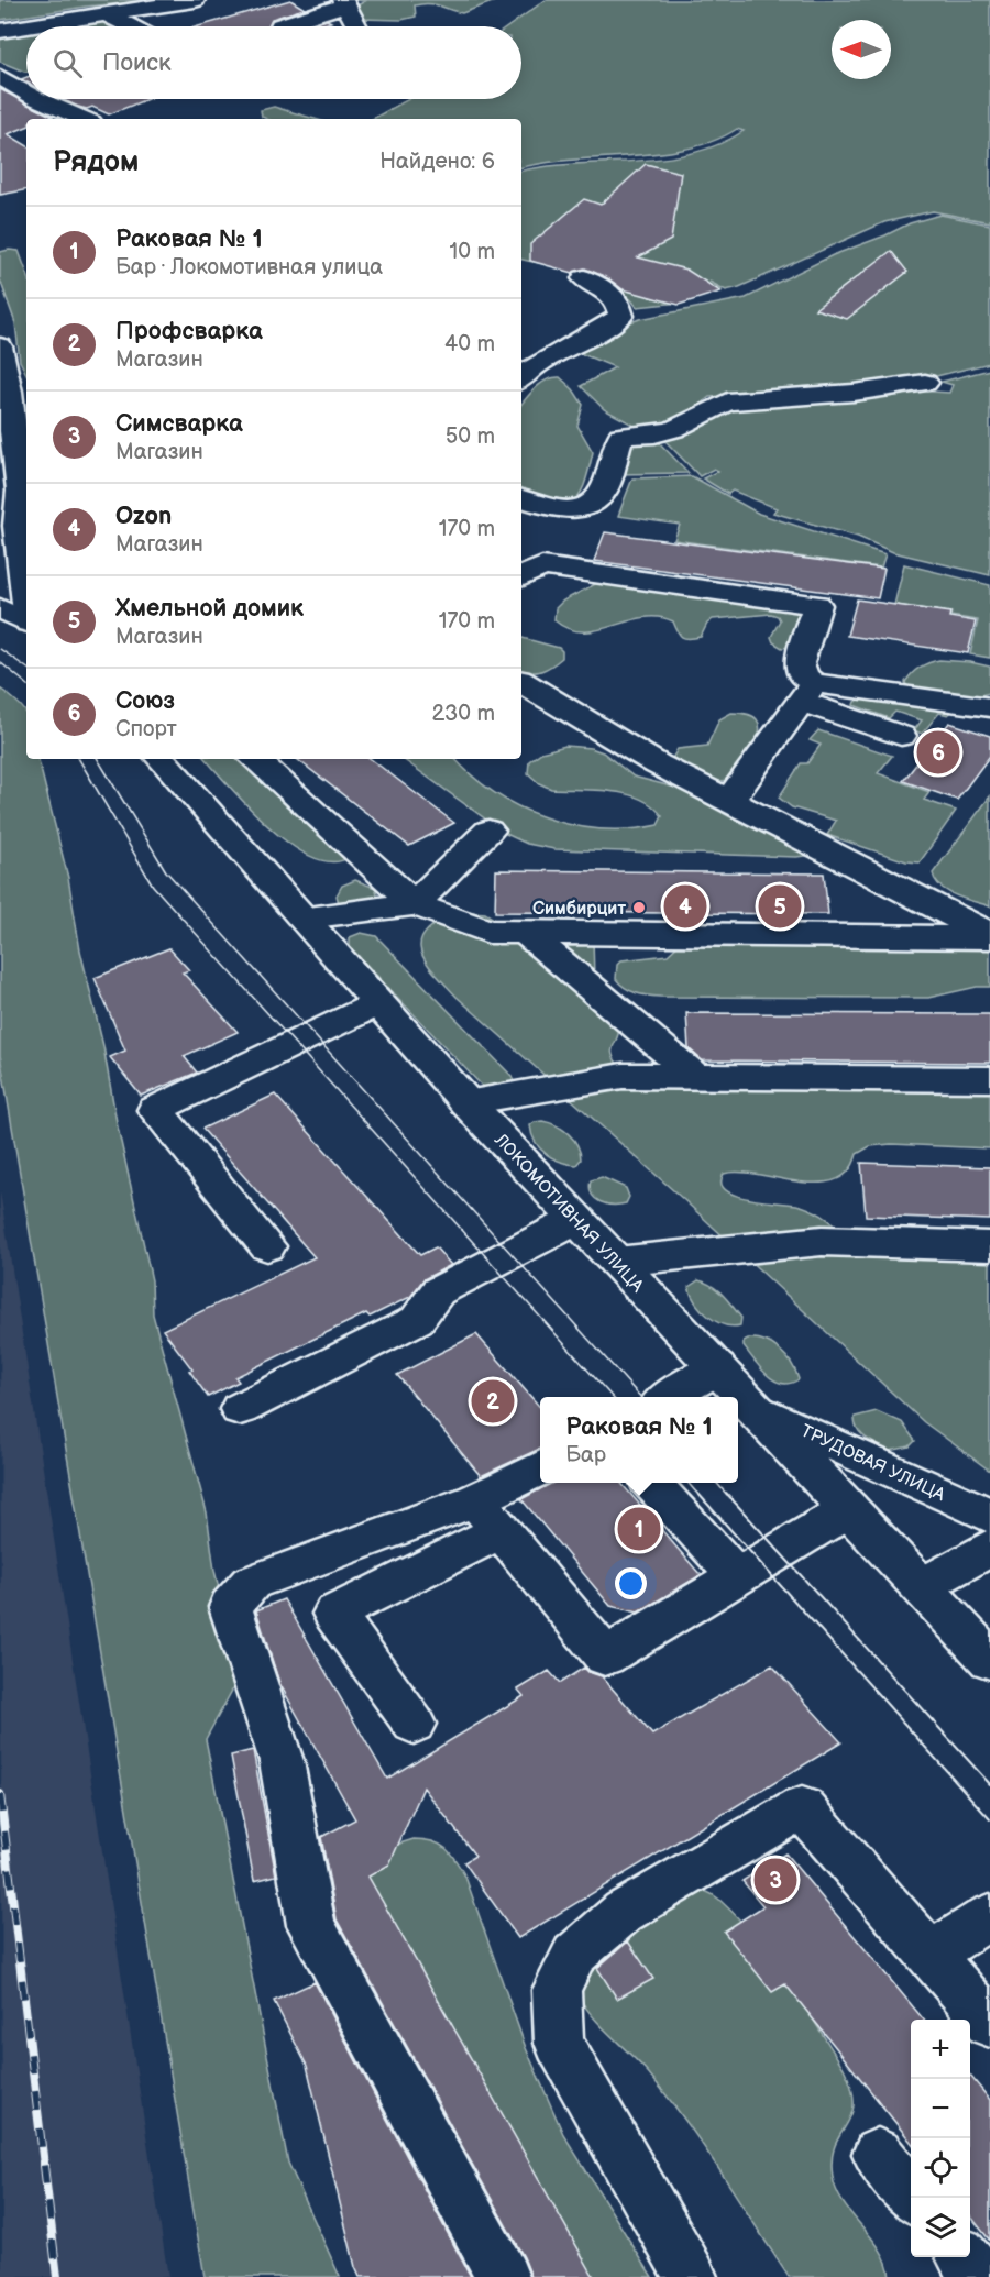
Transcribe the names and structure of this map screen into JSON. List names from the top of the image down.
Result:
{
  "streets": {
    "street": ["ЛОКОМОТИВНАЯ УЛИЦА", "ТРУДОВАЯ УЛИЦА"]
  },
  "crossings": [
    ["ЛОКОМОТИВНАЯ УЛИЦА", "ТРУДОВАЯ УЛИЦА"]
  ],
  "places": ["Симбирцит"],
  "north": "left",
  "page": {
    "search": "Поиск",
    "heading": ["Рядом", "Найдено: 6"],
    "list": [
      {
        "mark": "1",
        "name": "Раковая № 1",
        "note": "Бар · Локомотивная улица",
        "value": "10 m"
      },
      {
        "mark": "2",
        "name": "Профсварка",
        "note": "Магазин",
        "value": "40 m"
      },
      {
        "mark": "3",
        "name": "Симсварка",
        "note": "Магазин",
        "value": "50 m"
      },
      {
        "mark": "4",
        "name": "Ozon",
        "note": "Магазин",
        "value": "170 m"
      },
      {
        "mark": "5",
        "name": "Хмельной домик",
        "note": "Магазин",
        "value": "170 m"
      },
      {
        "mark": "6",
        "name": "Союз",
        "note": "Спорт",
        "value": "230 m"
      }
    ],
    "pins": [
      "6",
      "4",
      "5",
      "2",
      "1",
      "3"
    ],
    "popup": ["Раковая № 1", "Бар"],
    "map_buttons": ["+", "−"]
  }
}
